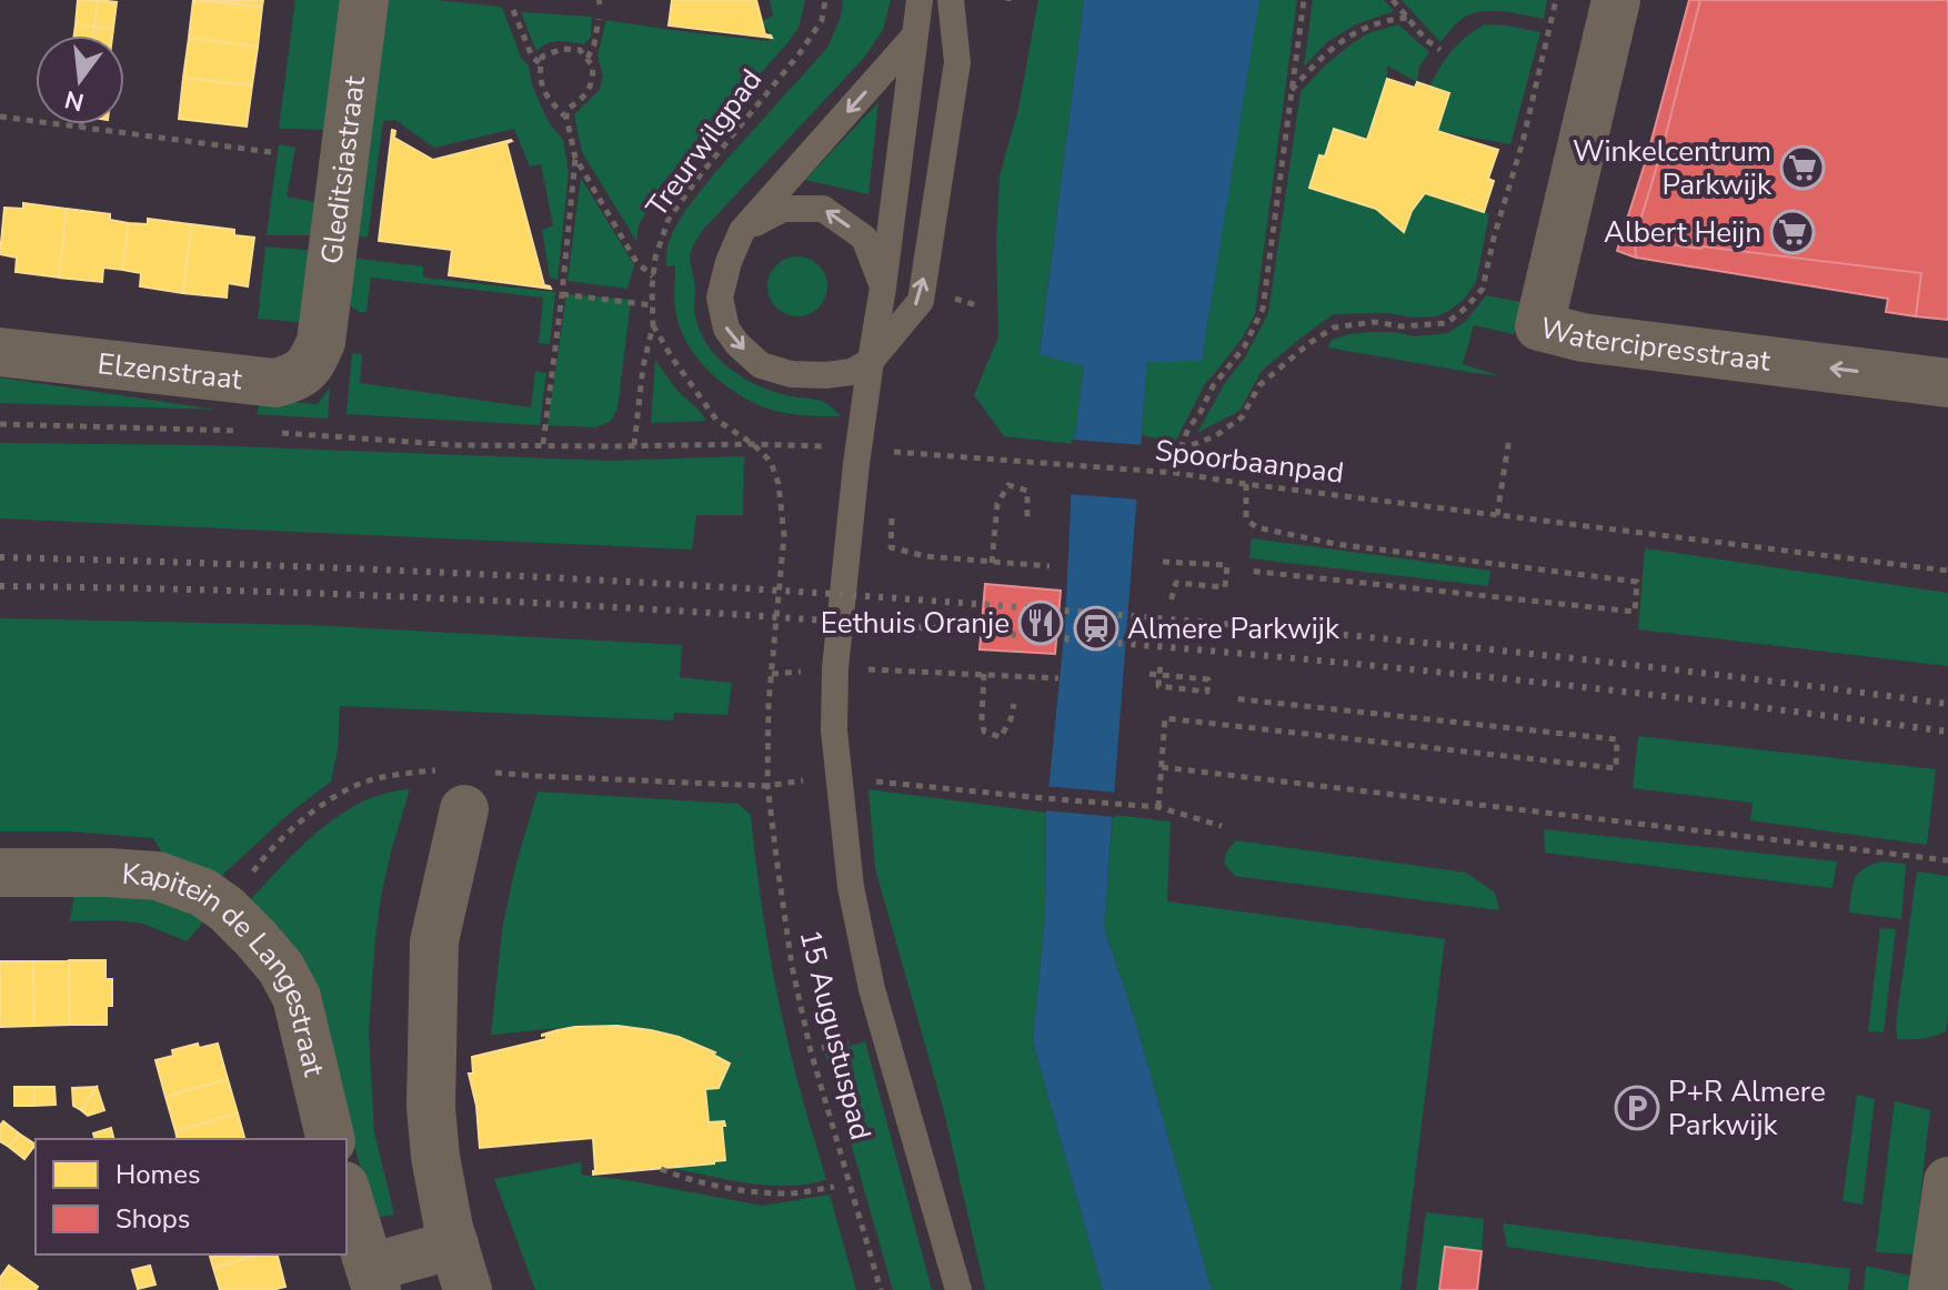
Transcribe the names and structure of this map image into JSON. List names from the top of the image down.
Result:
{
  "streets": {
    "street": [
      "Gleditsiastraat",
      "Watercipresstraat",
      "Elzenstraat",
      "Kapitein de Langestraat"
    ],
    "path": ["Treurwilgpad", "Spoorbaanpad", "15 Augustuspad"]
  },
  "crossings": [
    ["Treurwilgpad", "Spoorbaanpad"],
    ["Gleditsiastraat", "Elzenstraat"],
    ["Spoorbaanpad", "15 Augustuspad"]
  ],
  "places": {
    "supermarket": ["Winkelcentrum Parkwijk", "Albert Heijn"],
    "restaurant": ["Eethuis Oranje"],
    "station": ["Almere Parkwijk"],
    "parking": ["P+R Almere Parkwijk"]
  },
  "legend": ["Homes", "Shops"],
  "north": "bottom"
}
